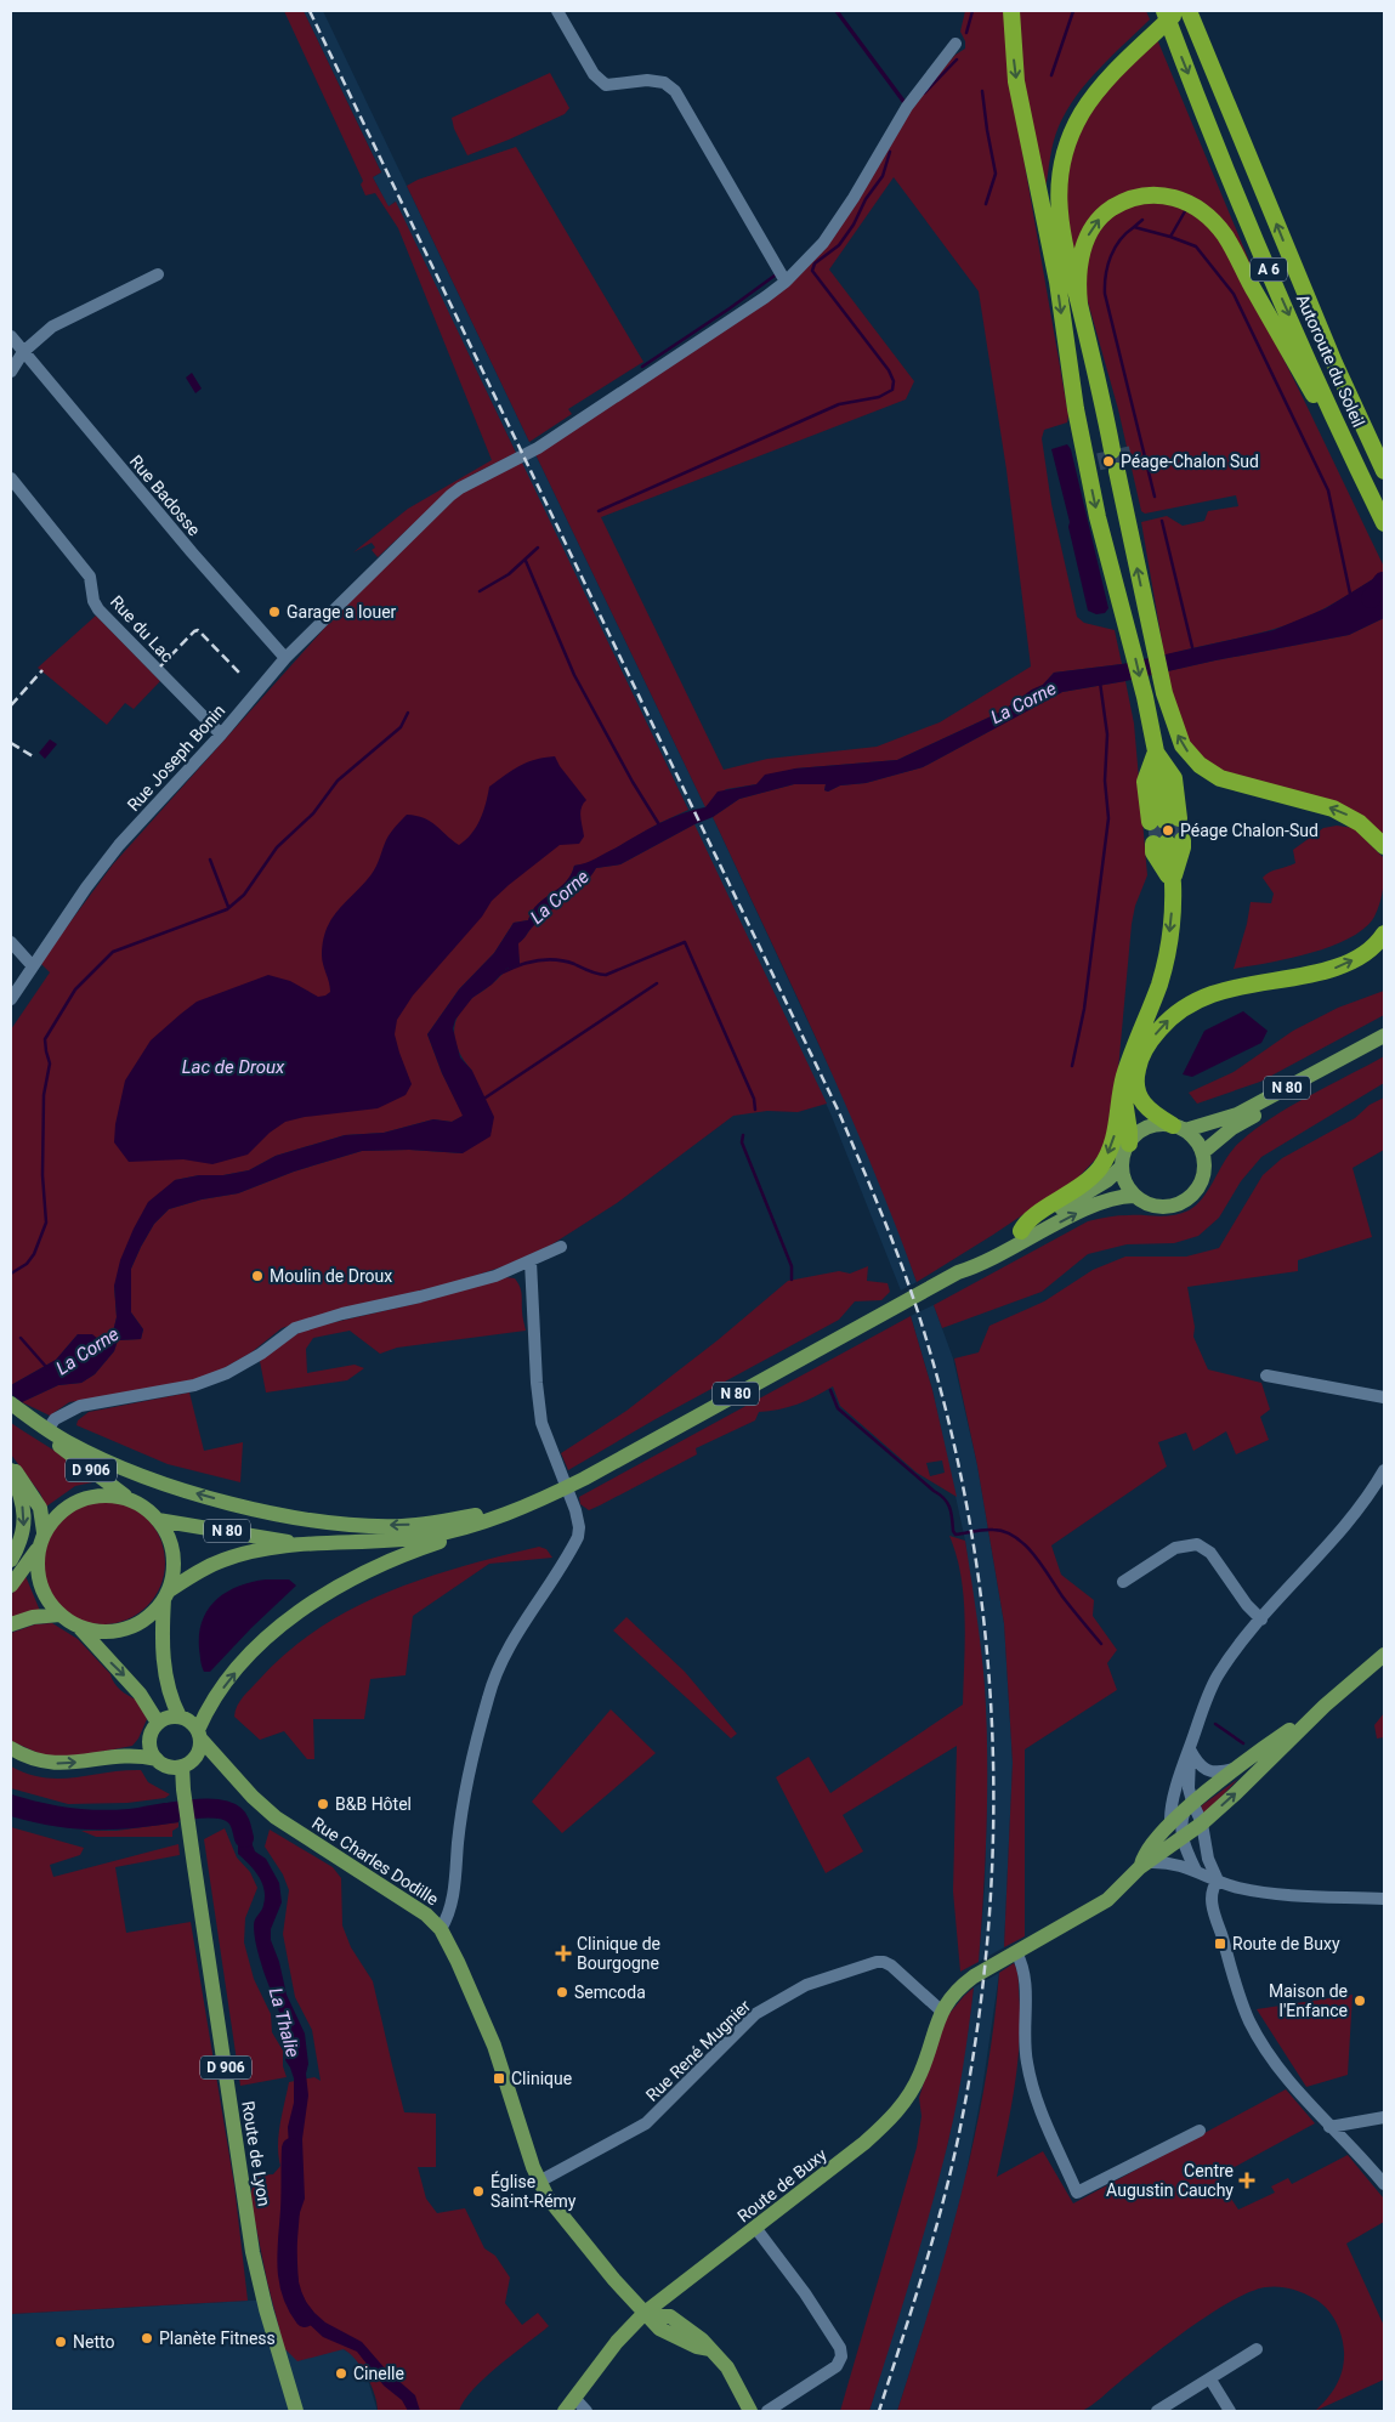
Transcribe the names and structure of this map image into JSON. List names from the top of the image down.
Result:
{
  "streets": {
    "highway": ["A 6", "Autoroute du Soleil"],
    "main road": [
      "N 80",
      "D 906",
      "Rue Charles Dodille",
      "Route de Lyon",
      "Route de Buxy"
    ],
    "street": [
      "Rue Badosse",
      "Rue du Lac",
      "Rue Joseph Bonin",
      "Rue René Mugnier"
    ]
  },
  "crossings": [
    ["Rue Badosse", "Rue Joseph Bonin"],
    ["Rue du Lac", "Rue Joseph Bonin"],
    ["N 80", "D 906"],
    ["Rue Charles Dodille", "Rue René Mugnier"],
    ["Rue Charles Dodille", "Route de Lyon"],
    ["Rue Charles Dodille", "Route de Buxy"],
    ["Rue René Mugnier", "Route de Buxy"]
  ],
  "water": ["La Corne", "Lac de Droux", "La Thalie"],
  "places": {
    "other": [
      "Péage-Chalon Sud",
      "Garage a louer",
      "Péage Chalon-Sud",
      "Moulin de Droux",
      "B&B Hôtel",
      "Semcoda",
      "Maison de l'Enfance",
      "Église Saint-Rémy",
      "Planète Fitness",
      "Netto",
      "Cinelle"
    ],
    "transit": ["Route de Buxy", "Clinique"],
    "health": ["Clinique de Bourgogne", "Centre Augustin Cauchy"]
  }
}
